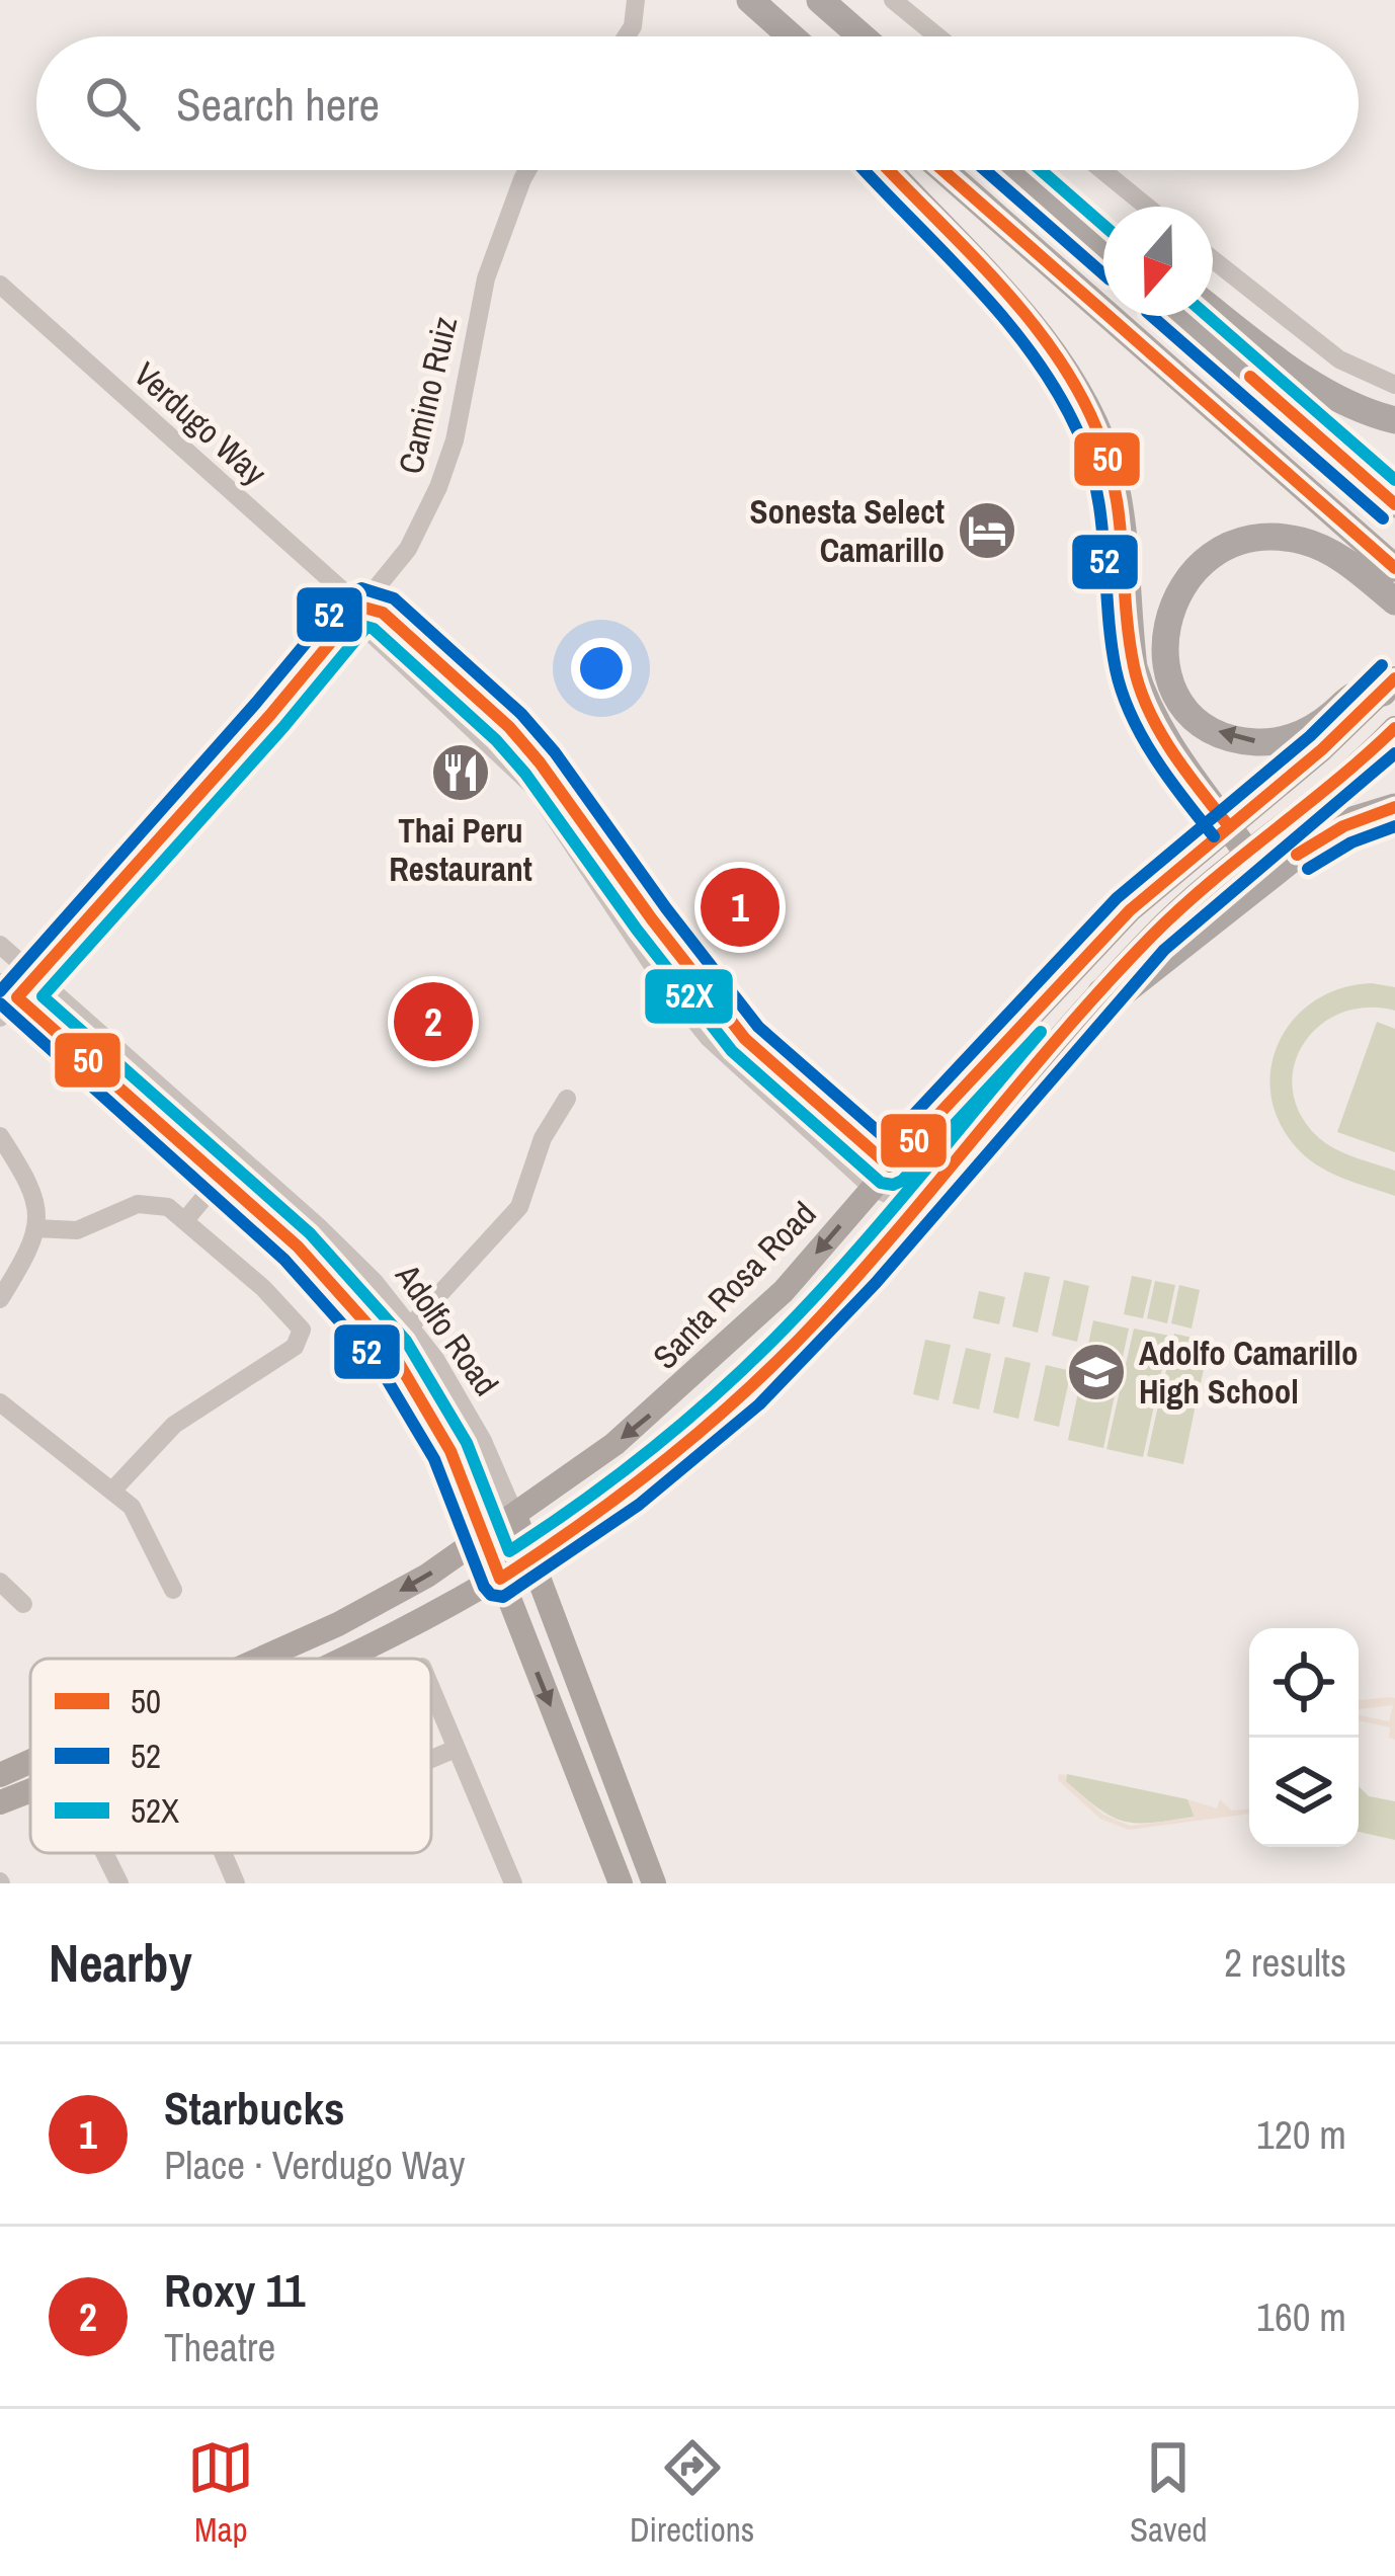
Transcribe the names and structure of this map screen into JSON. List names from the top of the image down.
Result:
{
  "streets": {
    "main road": ["Santa Rosa Road", "Adolfo Road"],
    "street": ["Camino Ruiz", "Verdugo Way"]
  },
  "crossings": [
    ["Camino Ruiz", "Verdugo Way"],
    ["Camino Ruiz", "Adolfo Road"],
    ["Verdugo Way", "Santa Rosa Road"],
    ["Santa Rosa Road", "Adolfo Road"]
  ],
  "places": {
    "hotel": ["Sonesta Select Camarillo"],
    "restaurant": ["Thai Peru Restaurant"],
    "school or university": ["Adolfo Camarillo High School"]
  },
  "lines": ["transit line 50", "transit line 52", "transit line 52X"],
  "legend": ["50", "52", "52X"],
  "north": "bottom",
  "page": {
    "search": "Search here",
    "pins": ["1", "2"],
    "heading": ["Nearby", "2 results"],
    "list": [
      {
        "mark": "1",
        "name": "Starbucks",
        "note": "Place · Verdugo Way",
        "value": "120 m"
      },
      {
        "mark": "2",
        "name": "Roxy 11",
        "note": "Theatre",
        "value": "160 m"
      }
    ],
    "nav": ["Map", "Directions", "Saved"]
  }
}
